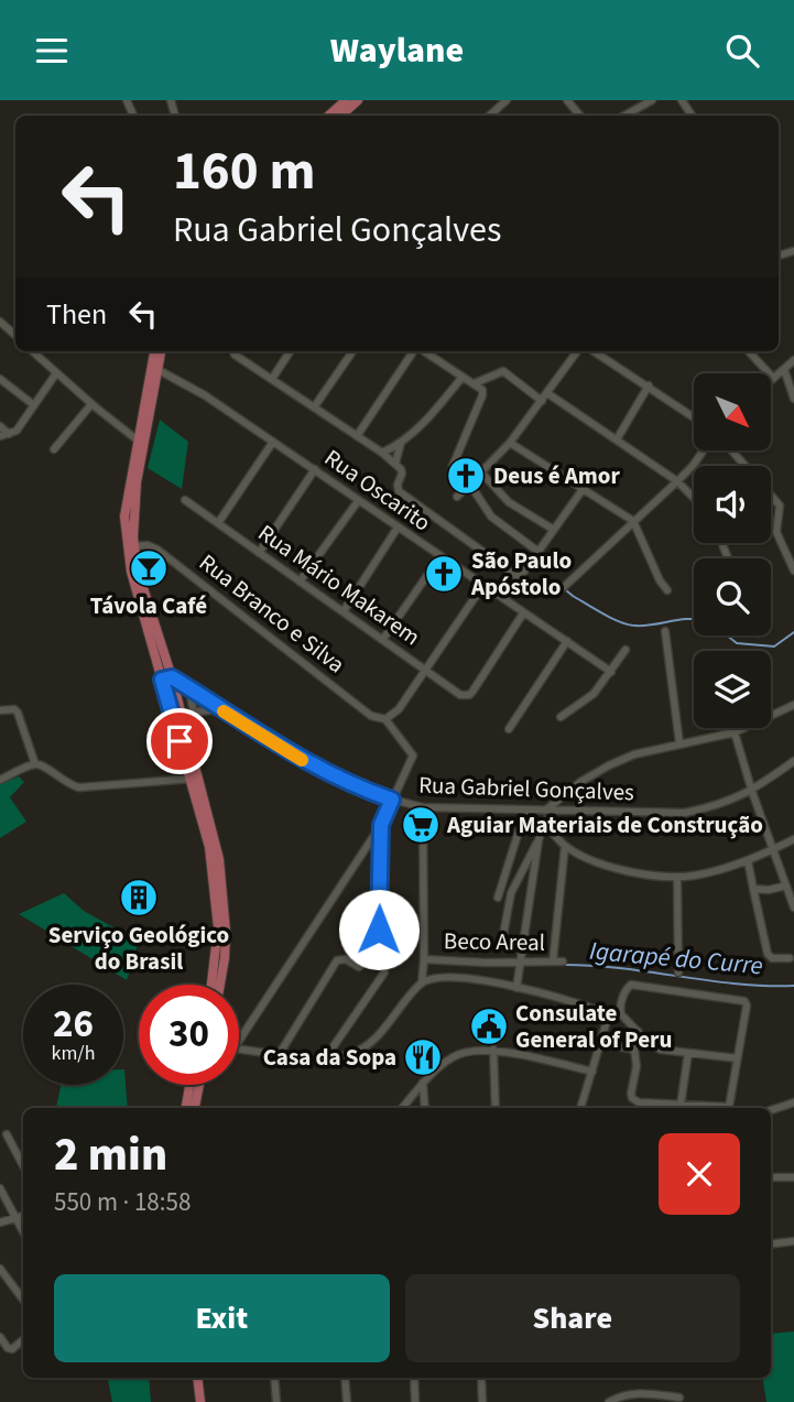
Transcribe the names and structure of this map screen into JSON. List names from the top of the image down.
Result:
{
  "streets": {
    "street": [
      "Rua Oscarito",
      "Rua Mário Makarem",
      "Rua Branco e Silva",
      "Rua Gabriel Gonçalves",
      "Beco Areal"
    ]
  },
  "crossings": [
    ["Rua Oscarito", "Rua Mário Makarem"]
  ],
  "water": ["Igarapé do Curre"],
  "places": {
    "church": ["Deus é Amor", "São Paulo Apóstolo"],
    "bar": ["Távola Café"],
    "supermarket": ["Aguiar Materiais de Construção"],
    "building": ["Serviço Geológico do Brasil"],
    "public building": ["Consulate General of Peru"],
    "restaurant": ["Casa da Sopa"]
  },
  "north": "bottom right",
  "page": {
    "header": "Waylane",
    "turn": ["160 m", "Rua Gabriel Gonçalves"],
    "then": "Then",
    "speed": "26 km/h",
    "limit": "30",
    "heading": ["2 min", "550 m · 18:58"],
    "buttons": ["Exit", "Share"]
  }
}
